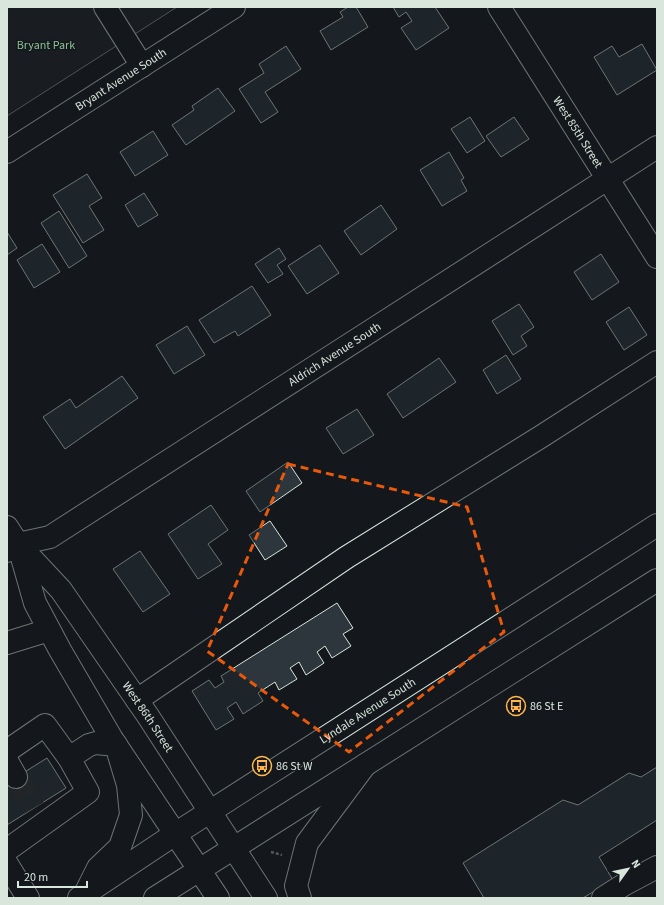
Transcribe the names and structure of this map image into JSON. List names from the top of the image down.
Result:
{
  "streets": {
    "street": [
      "Bryant Avenue South",
      "West 85th Street",
      "Aldrich Avenue South",
      "Lyndale Avenue South",
      "West 86th Street"
    ]
  },
  "crossings": [
    ["West 85th Street", "Aldrich Avenue South"],
    ["Aldrich Avenue South", "West 86th Street"],
    ["Lyndale Avenue South", "West 86th Street"]
  ],
  "parks": ["Bryant Park"],
  "places": {
    "bus stop": ["86 St E", "86 St W"]
  },
  "scale_bar": "20 m",
  "north": "top right"
}
